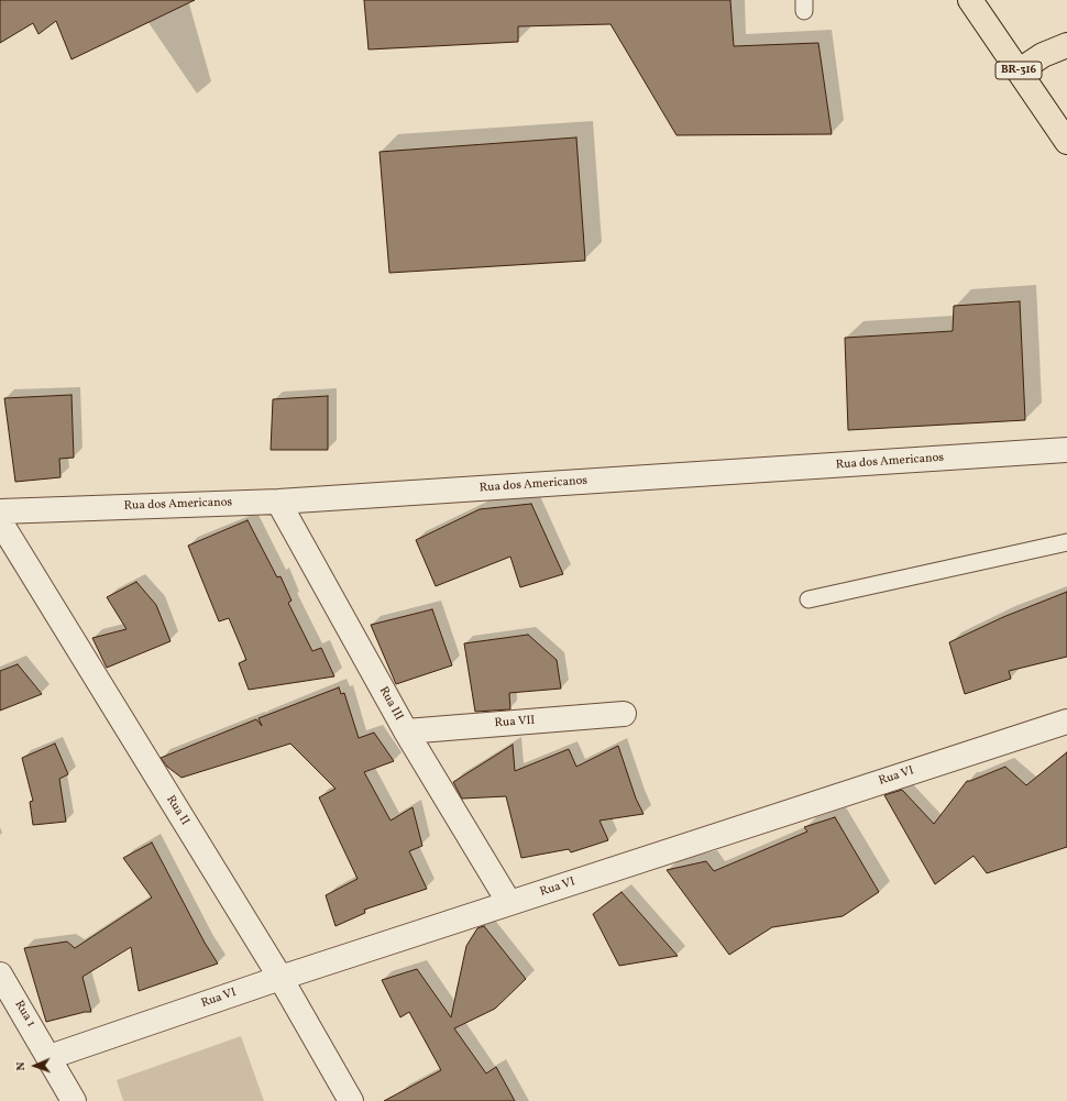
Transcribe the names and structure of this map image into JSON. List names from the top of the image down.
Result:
{
  "streets": {
    "highway": ["BR-316"],
    "street": [
      "Rua dos Americanos",
      "Rua III",
      "Rua VII",
      "Rua VI",
      "Rua II",
      "Rua 1"
    ]
  },
  "crossings": [
    ["Rua dos Americanos", "Rua III"],
    ["Rua III", "Rua VII"],
    ["Rua III", "Rua VI"],
    ["Rua VI", "Rua II"],
    ["Rua VI", "Rua 1"]
  ],
  "north": "left"
}
